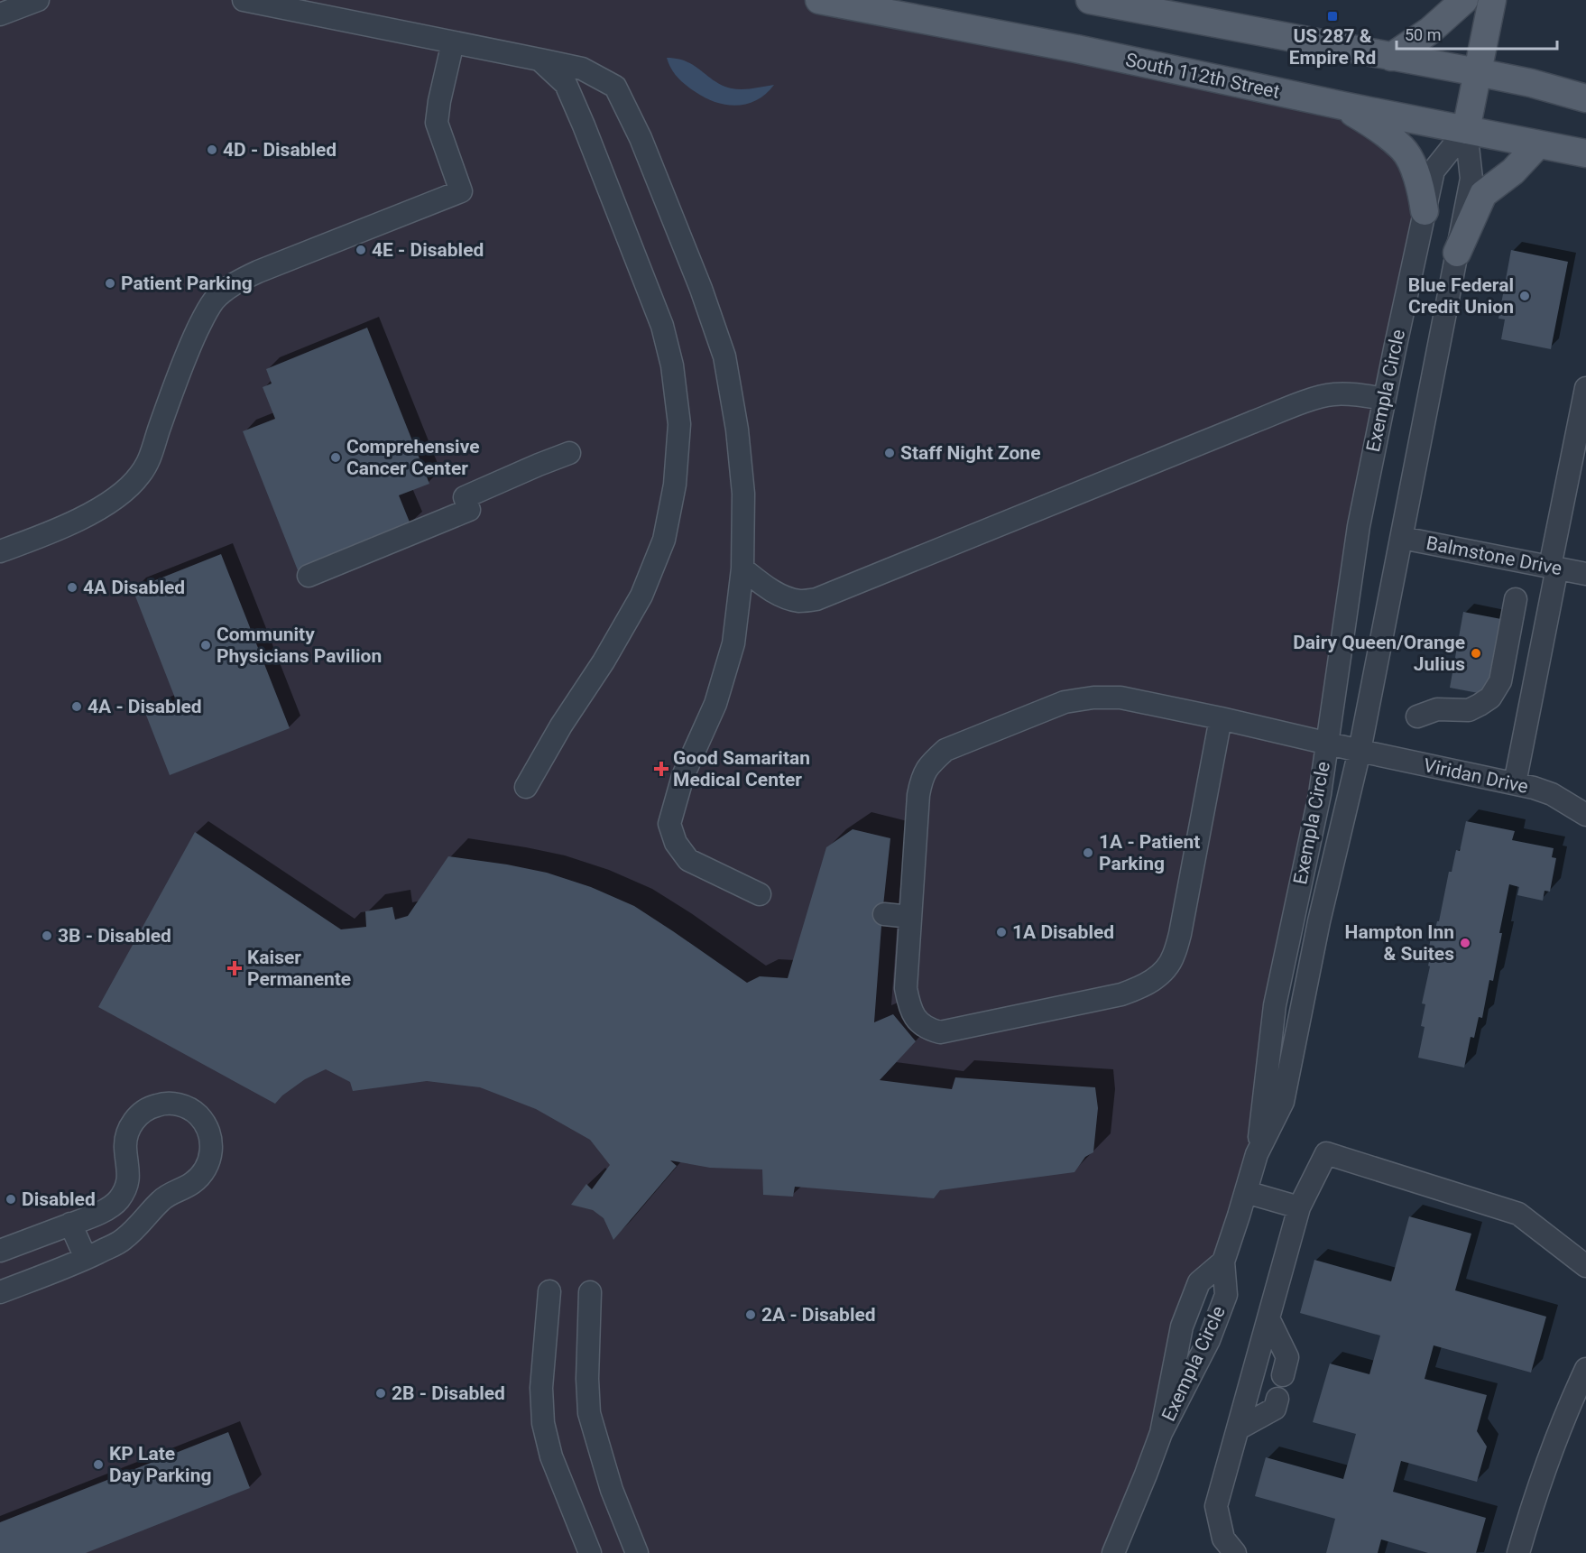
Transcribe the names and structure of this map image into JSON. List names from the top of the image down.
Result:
{
  "streets": {
    "main road": ["South 112th Street"],
    "street": ["Exempla Circle", "Balmstone Drive", "Viridan Drive"]
  },
  "crossings": [
    ["South 112th Street", "Exempla Circle"],
    ["Exempla Circle", "Balmstone Drive"],
    ["Exempla Circle", "Viridan Drive"]
  ],
  "places": {
    "transit": ["US 287 & Empire Rd"],
    "other": [
      "4D - Disabled",
      "4E - Disabled",
      "Patient Parking",
      "Blue Federal Credit Union",
      "Staff Night Zone",
      "Comprehensive Cancer Center",
      "4A Disabled",
      "Community Physicians Pavilion",
      "Dairy Queen/Orange Julius",
      "4A - Disabled",
      "1A - Patient Parking",
      "1A Disabled",
      "3B - Disabled",
      "Hampton Inn & Suites",
      "Disabled",
      "2A - Disabled",
      "2B - Disabled",
      "KP Late Day Parking"
    ],
    "health": ["Good Samaritan Medical Center", "Kaiser Permanente"]
  },
  "scale_bar": "50 m"
}
